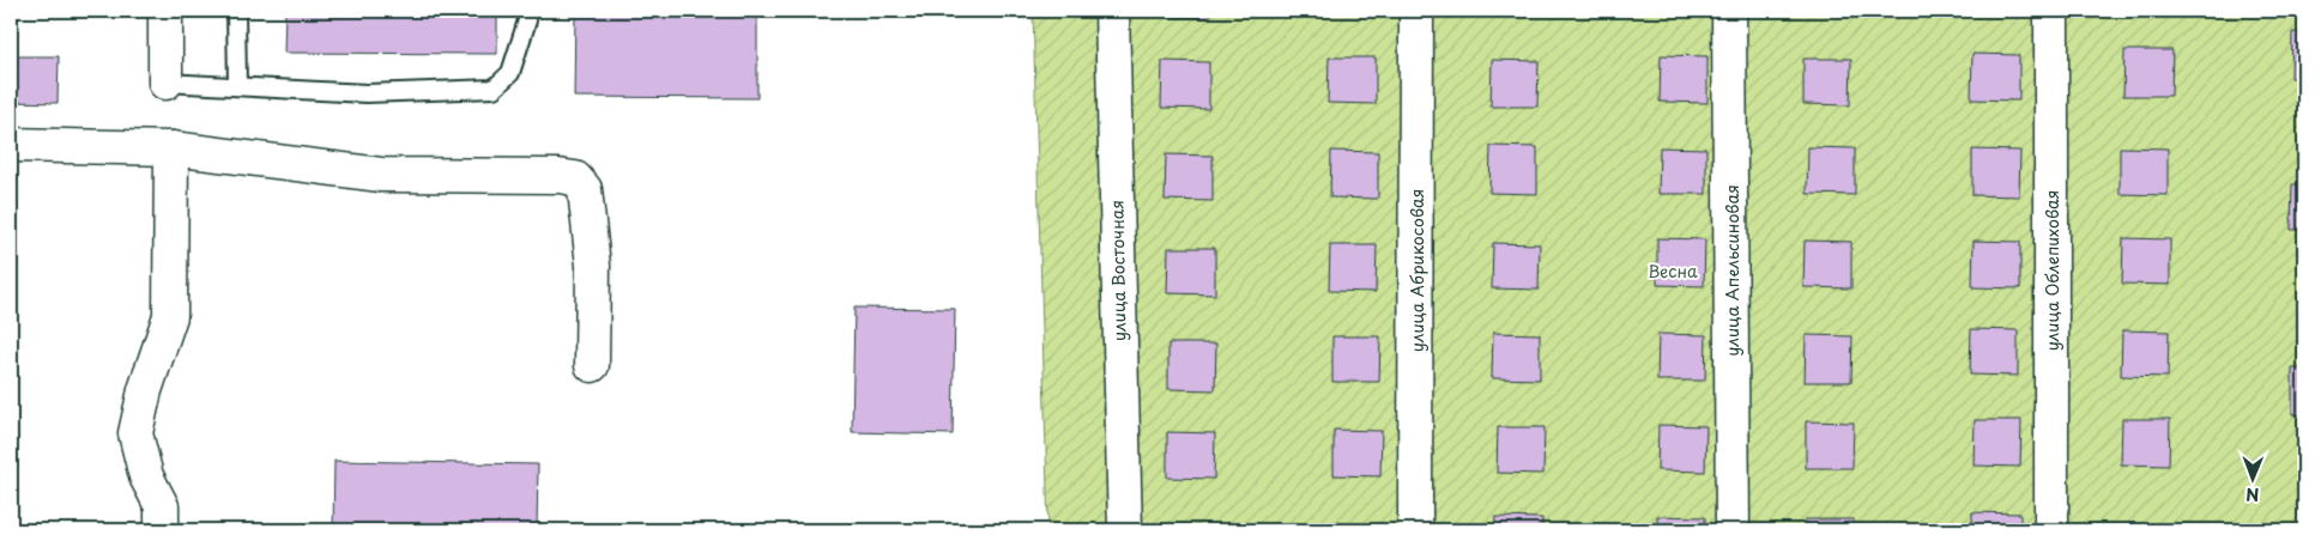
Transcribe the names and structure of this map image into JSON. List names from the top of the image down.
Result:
{
  "streets": {
    "street": [
      "улица Восточная",
      "улица Абрикосовая",
      "улица Апельсиновая",
      "улица Облепиховая"
    ]
  },
  "parks": ["Весна"],
  "north": "bottom"
}
